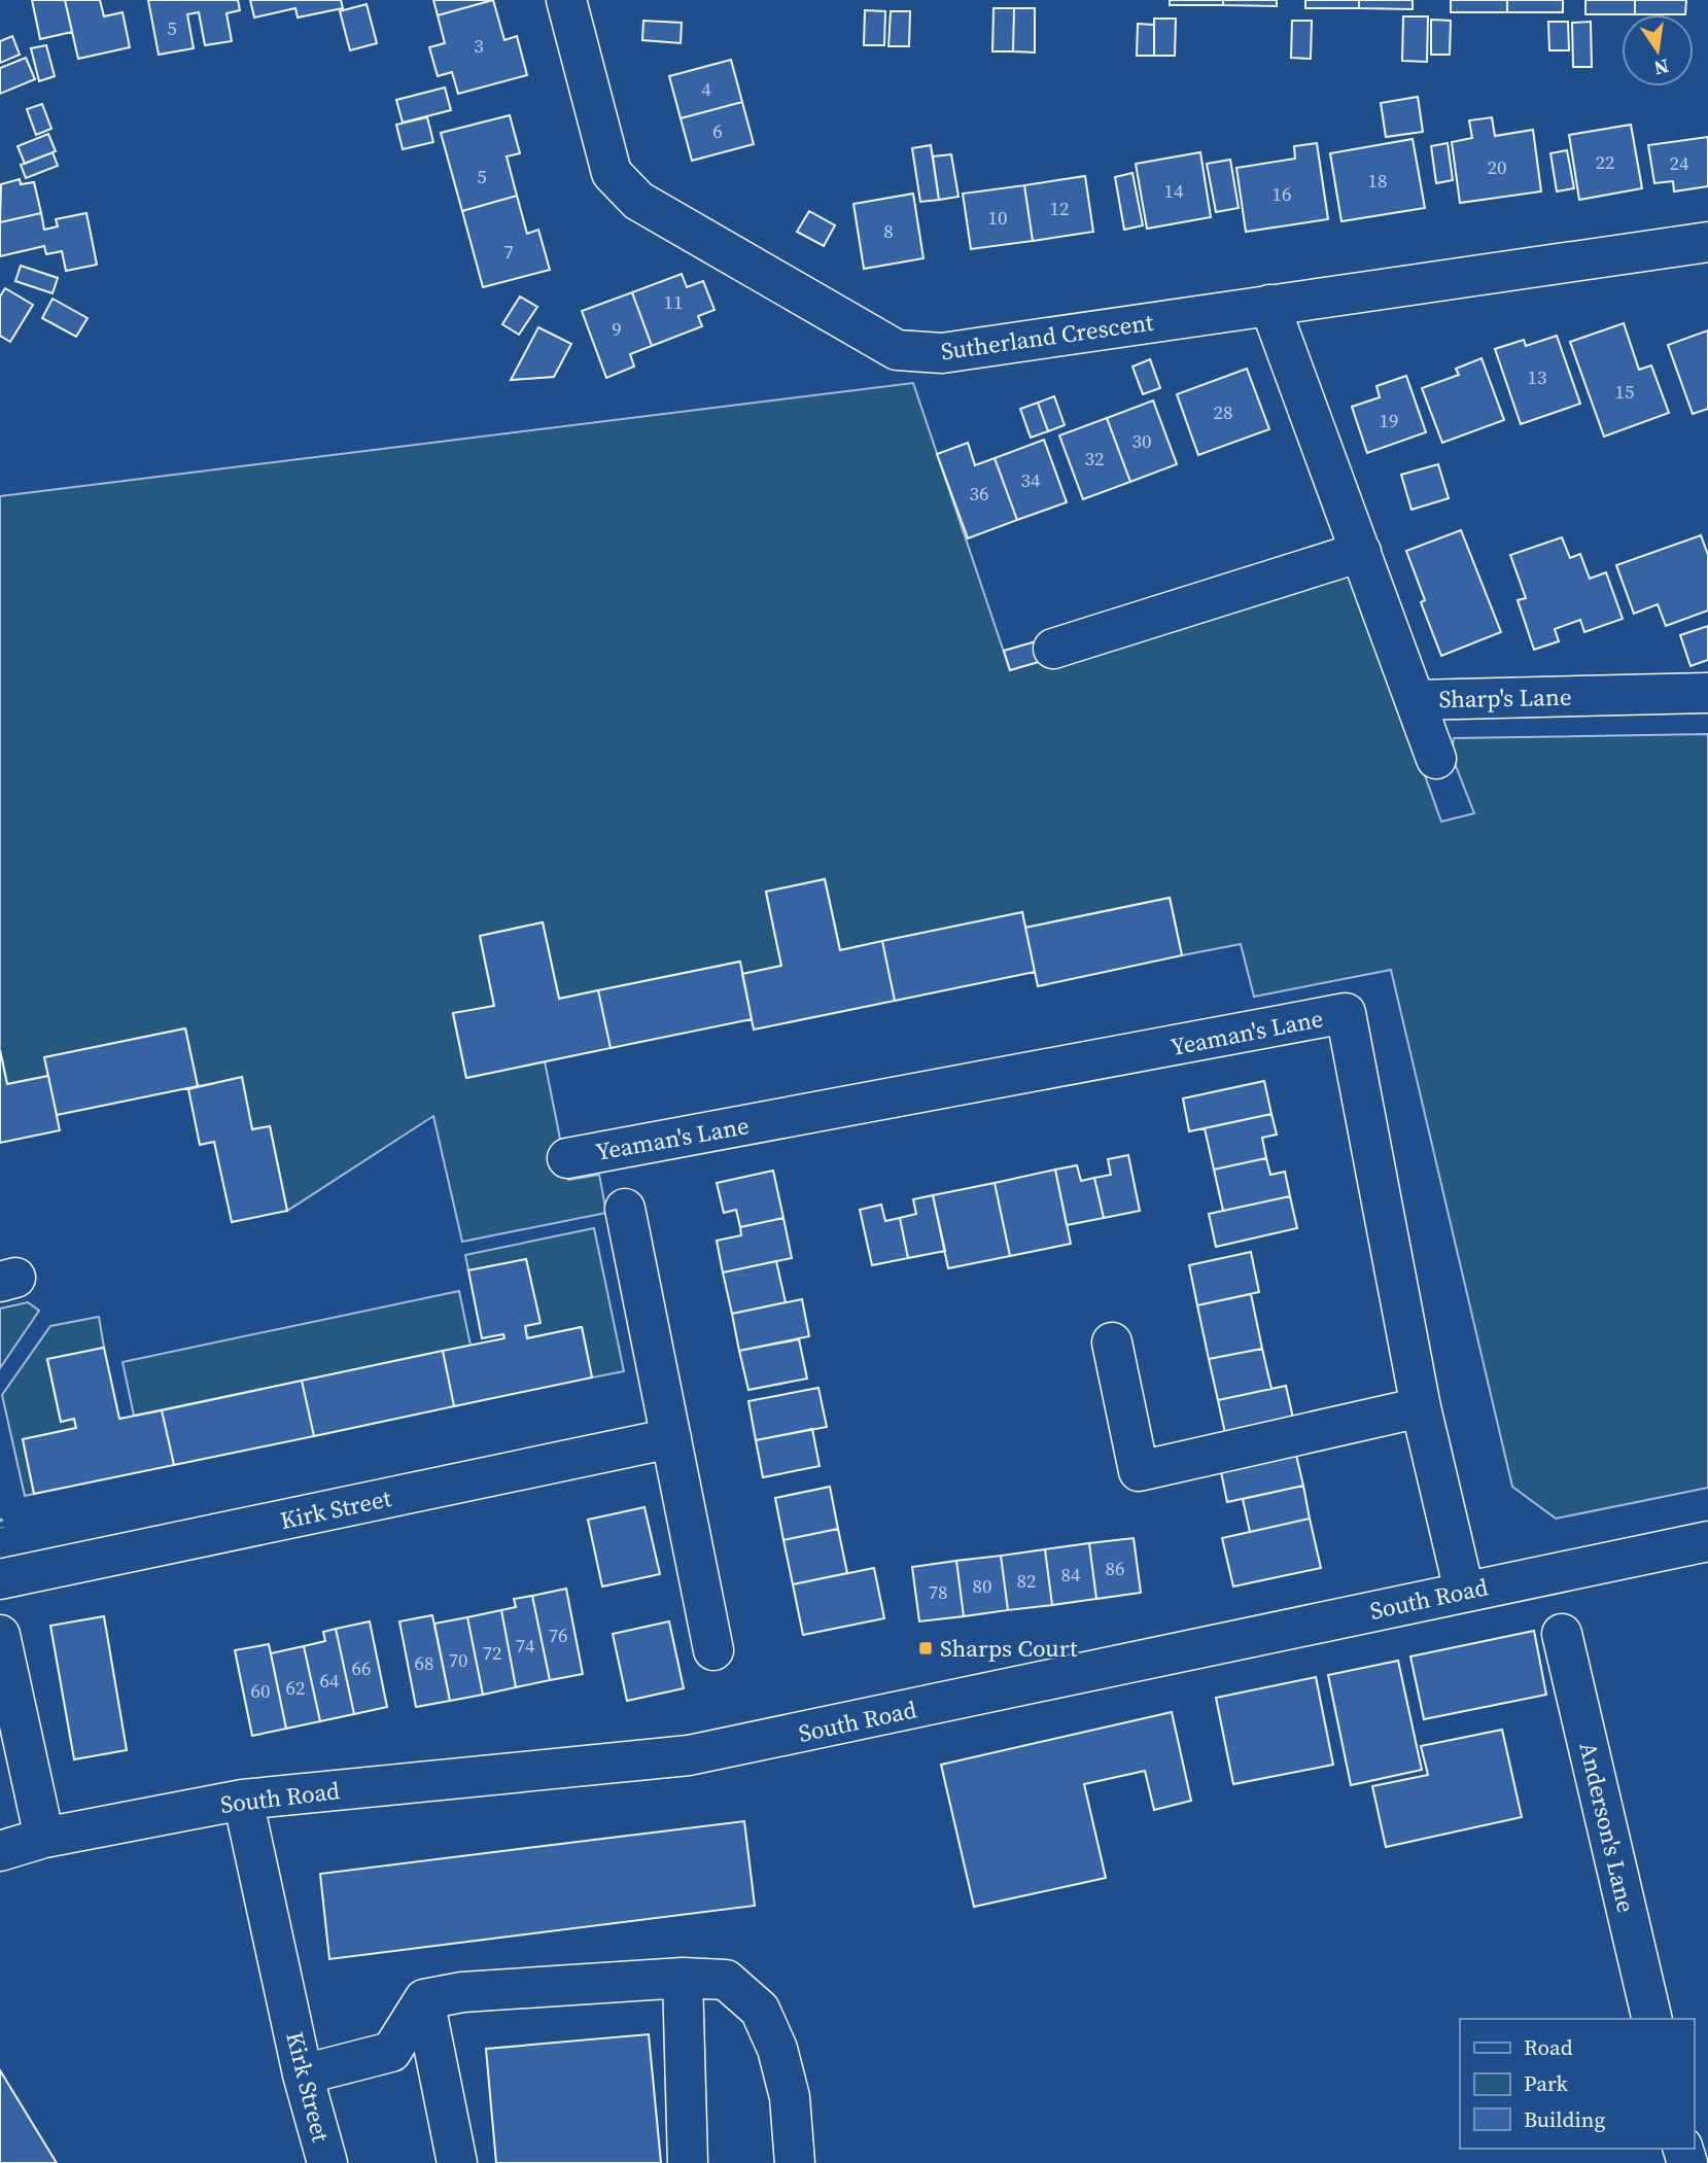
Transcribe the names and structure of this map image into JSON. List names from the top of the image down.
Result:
{
  "streets": {
    "street": [
      "Sutherland Crescent",
      "Sharp's Lane",
      "Yeaman's Lane",
      "Kirk Street",
      "South Road",
      "Anderson's Lane"
    ]
  },
  "crossings": [
    ["Sutherland Crescent", "Sharp's Lane"],
    ["Yeaman's Lane", "South Road"],
    ["Kirk Street", "South Road"]
  ],
  "places": {
    "transit": ["Sharps Court"]
  },
  "house_numbers": [
    "5",
    "3",
    "4",
    "6",
    "22",
    "24",
    "20",
    "5",
    "18",
    "14",
    "16",
    "12",
    "10",
    "8",
    "7",
    "11",
    "9",
    "13",
    "15",
    "28",
    "19",
    "30",
    "32",
    "34",
    "36",
    "86",
    "84",
    "82",
    "80",
    "78",
    "76",
    "74",
    "72",
    "70",
    "68",
    "66",
    "64",
    "62",
    "60"
  ],
  "legend": ["Road", "Park", "Building"],
  "north": "bottom"
}
